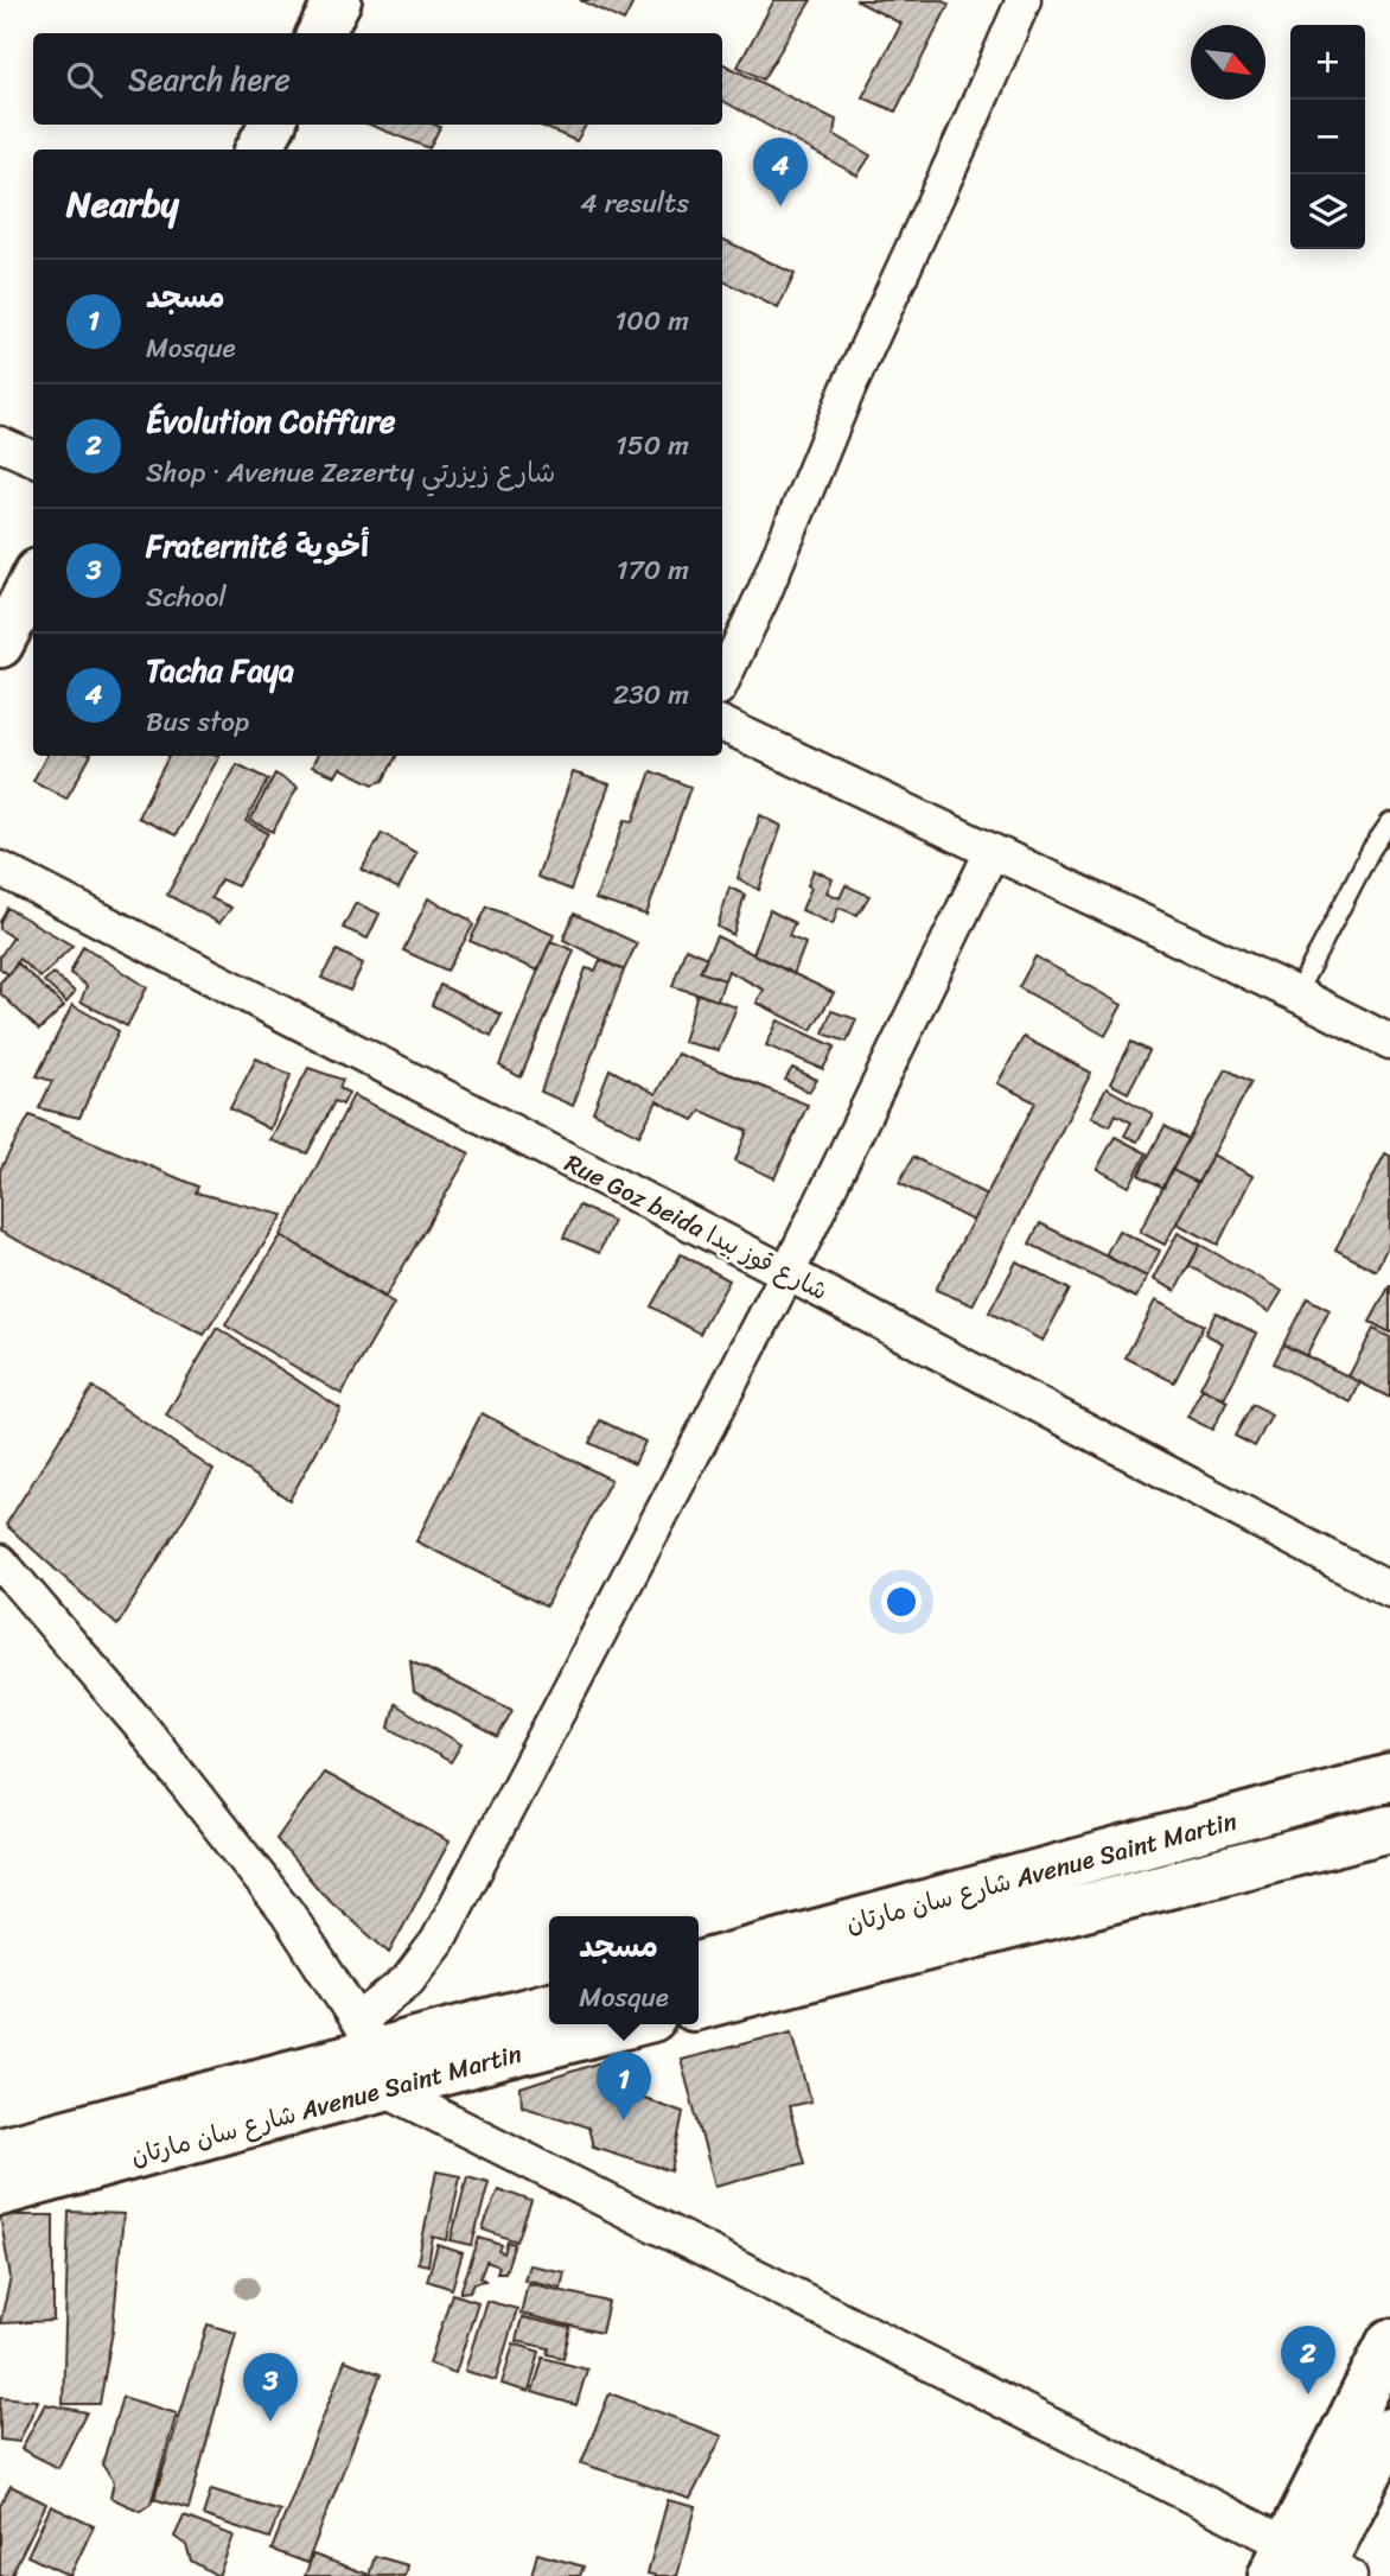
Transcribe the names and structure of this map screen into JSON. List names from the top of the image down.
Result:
{
  "streets": {
    "main road": ["شارع سان مارتان Avenue Saint Martin"],
    "street": ["Rue Goz beida شارع قوز بيدا"]
  },
  "north": "bottom right",
  "page": {
    "map_buttons": ["+", "−"],
    "search": "Search here",
    "pins": [
      "4",
      "1",
      "2",
      "3"
    ],
    "heading": ["Nearby", "4 results"],
    "list": [
      {
        "mark": "1",
        "name": "مسجد",
        "note": "Mosque",
        "value": "100 m"
      },
      {
        "mark": "2",
        "name": "Évolution Coiffure",
        "note": "Shop · Avenue Zezerty شارع زيزرتي",
        "value": "150 m"
      },
      {
        "mark": "3",
        "name": "Fraternité أخوية",
        "note": "School",
        "value": "170 m"
      },
      {
        "mark": "4",
        "name": "Tacha Faya",
        "note": "Bus stop",
        "value": "230 m"
      }
    ],
    "popup": ["مسجد", "Mosque"]
  }
}
